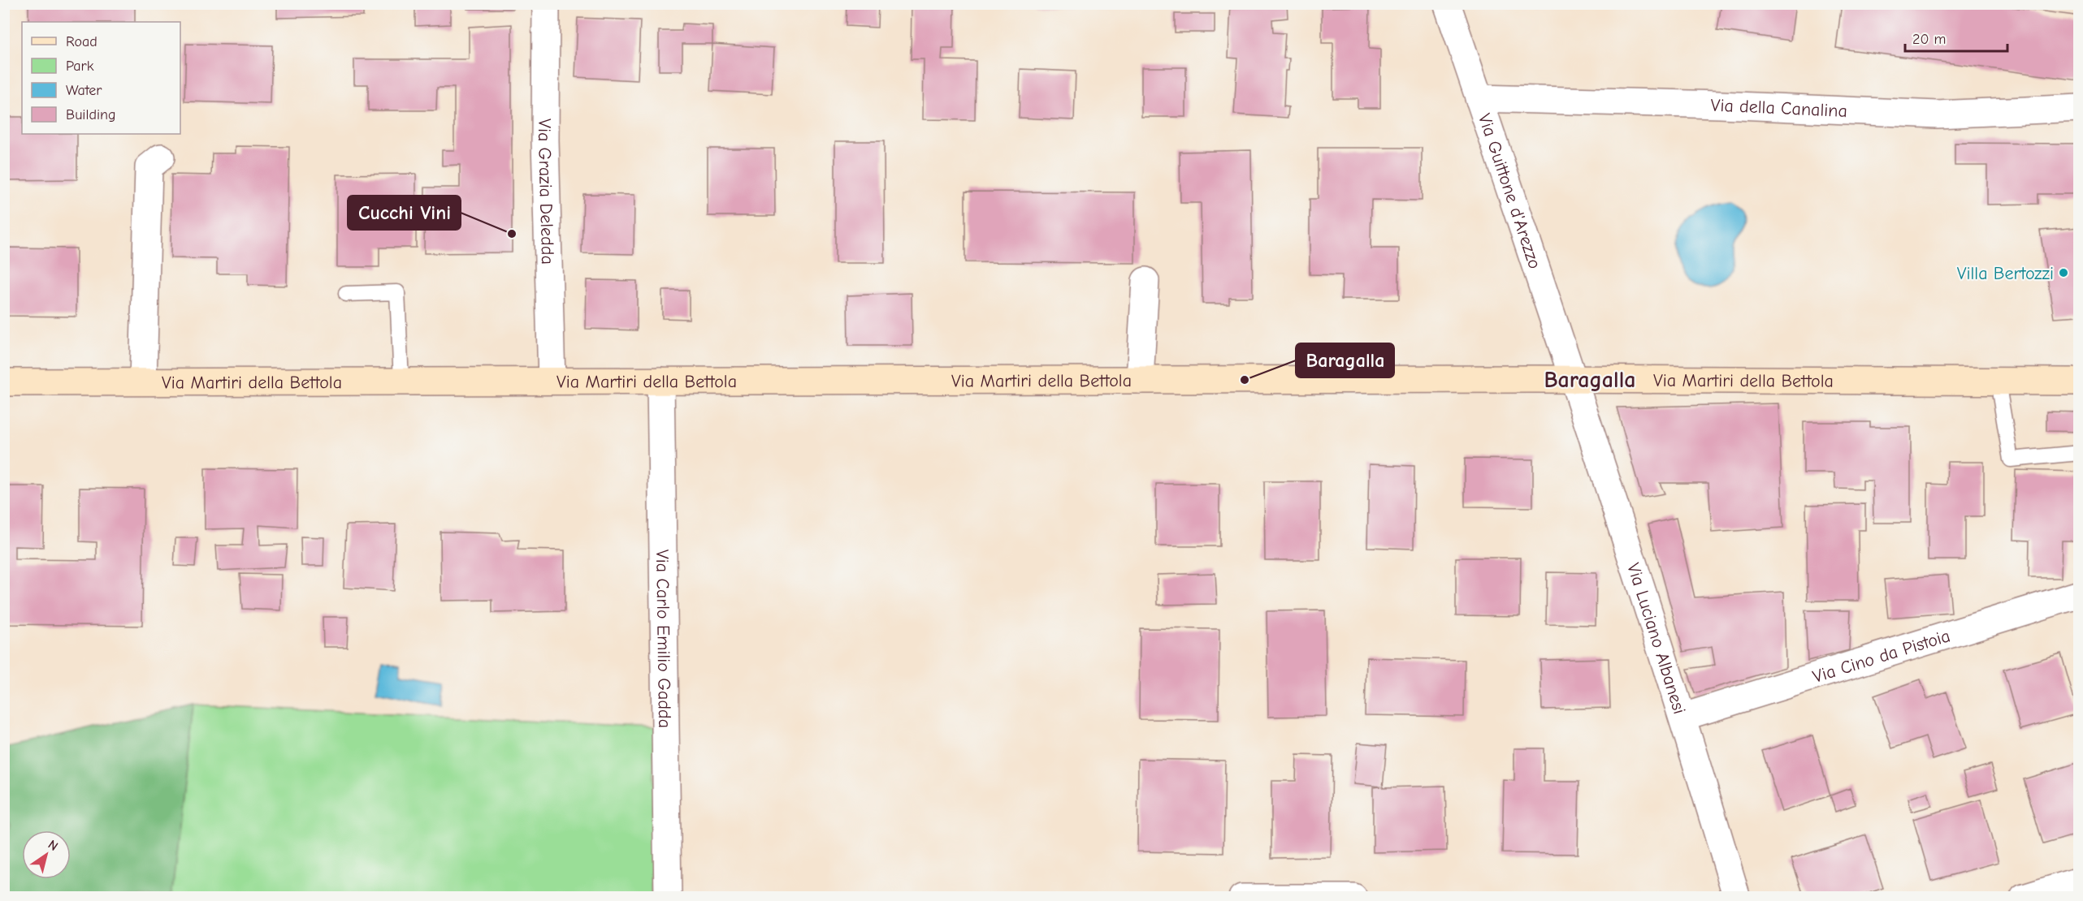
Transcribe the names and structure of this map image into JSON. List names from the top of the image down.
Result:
{
  "streets": {
    "main road": ["Via Martiri della Bettola"],
    "street": [
      "Via della Canalina",
      "Via Guittone d'Arezzo",
      "Via Grazia Deledda",
      "Via Luciano Albanesi",
      "Via Carlo Emilio Gadda",
      "Via Cino da Pistoia"
    ]
  },
  "crossings": [
    ["Via della Canalina", "Via Guittone d'Arezzo"],
    ["Via Guittone d'Arezzo", "Via Martiri della Bettola"],
    ["Via Guittone d'Arezzo", "Via Luciano Albanesi"],
    ["Via Grazia Deledda", "Via Martiri della Bettola"],
    ["Via Martiri della Bettola", "Via Luciano Albanesi"],
    ["Via Martiri della Bettola", "Via Carlo Emilio Gadda"],
    ["Via Luciano Albanesi", "Via Cino da Pistoia"]
  ],
  "districts": ["Baragalla"],
  "places": ["Cucchi Vini", "Villa Bertozzi", "Baragalla"],
  "legend": [
    "Road",
    "Park",
    "Water",
    "Building"
  ],
  "scale_bar": "20 m",
  "north": "top right"
}
